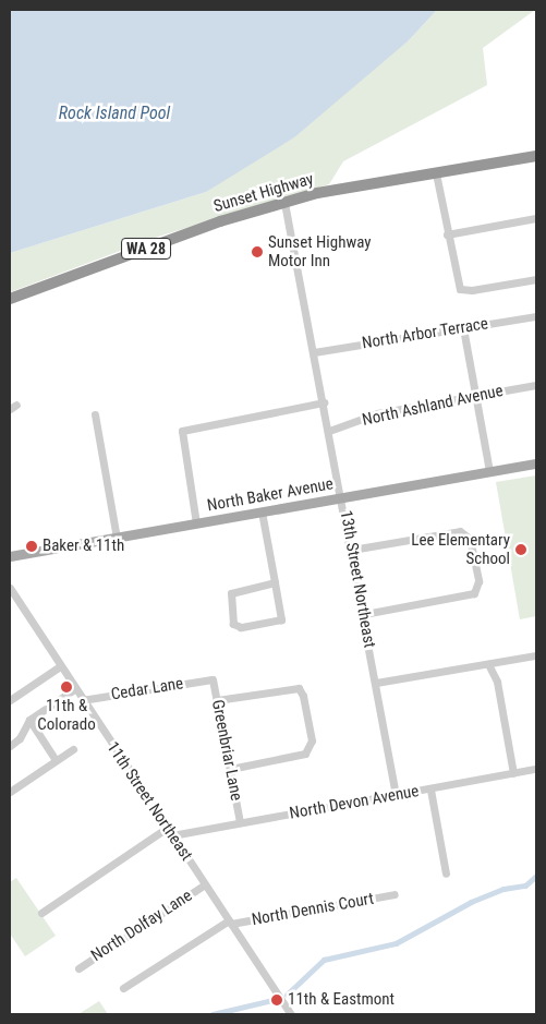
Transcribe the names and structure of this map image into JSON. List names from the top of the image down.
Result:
{
  "streets": {
    "highway": ["Sunset Highway", "WA 28"],
    "main road": ["North Baker Avenue"],
    "street": [
      "North Arbor Terrace",
      "North Ashland Avenue",
      "13th Street Northeast",
      "Cedar Lane",
      "Greenbriar Lane",
      "11th Street Northeast",
      "North Devon Avenue",
      "North Dennis Court",
      "North Dolfay Lane"
    ]
  },
  "crossings": [
    ["Sunset Highway", "13th Street Northeast"],
    ["North Arbor Terrace", "13th Street Northeast"],
    ["North Ashland Avenue", "13th Street Northeast"],
    ["North Baker Avenue", "13th Street Northeast"],
    ["13th Street Northeast", "North Devon Avenue"],
    ["Cedar Lane", "Greenbriar Lane"],
    ["Cedar Lane", "11th Street Northeast"],
    ["Greenbriar Lane", "North Devon Avenue"],
    ["11th Street Northeast", "North Devon Avenue"],
    ["11th Street Northeast", "North Dennis Court"],
    ["11th Street Northeast", "North Dolfay Lane"]
  ],
  "water": ["Rock Island Pool"],
  "places": [
    "Sunset Highway Motor Inn",
    "Baker & 11th",
    "Lee Elementary School",
    "11th & Colorado",
    "11th & Eastmont"
  ]
}
